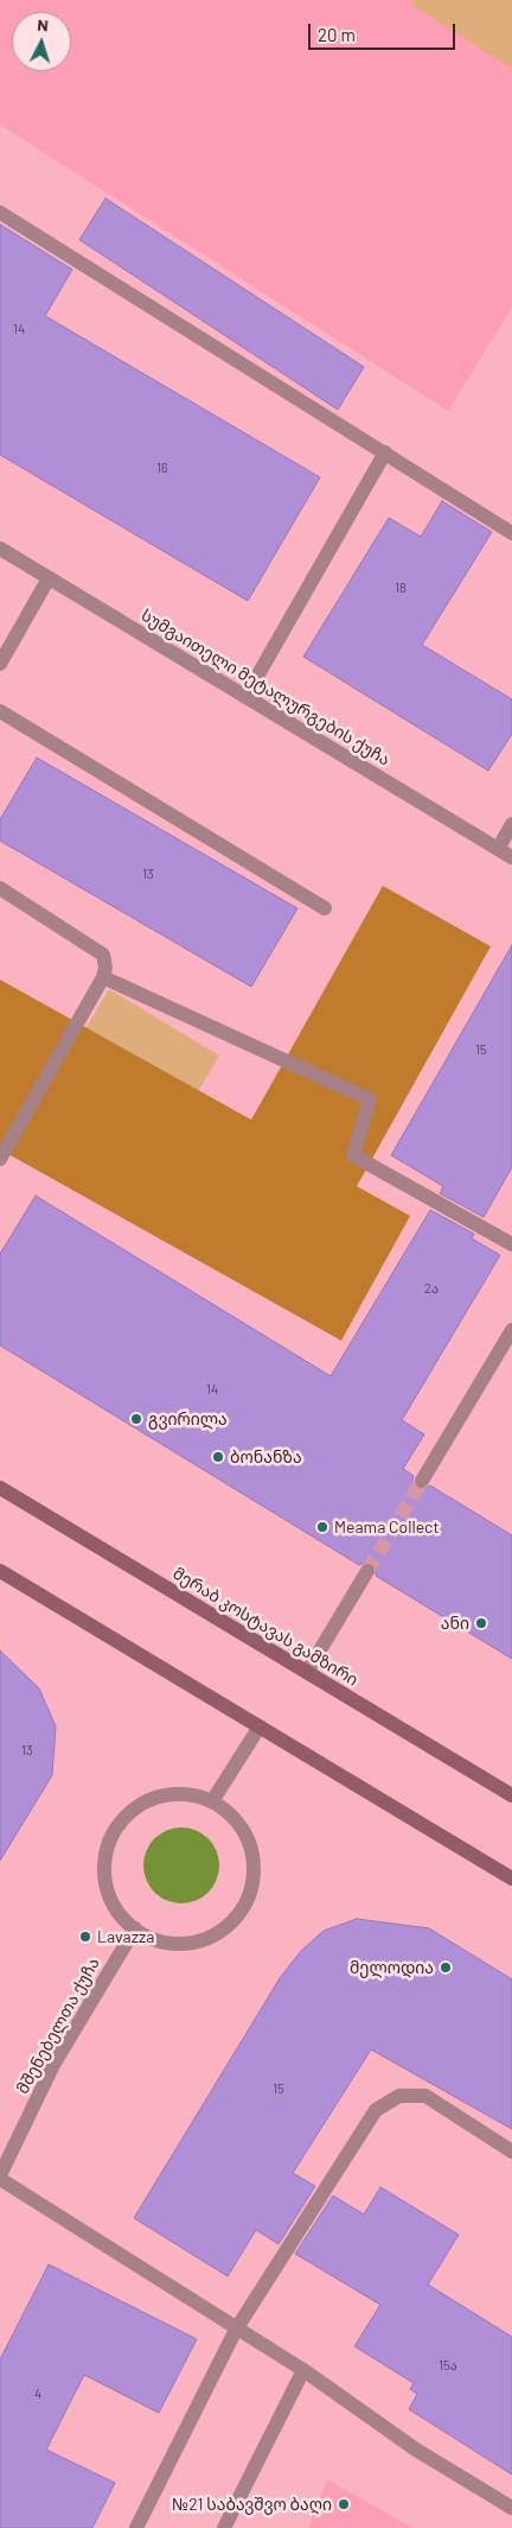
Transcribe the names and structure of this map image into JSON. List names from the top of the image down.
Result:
{
  "streets": {
    "street": ["სუმგაითელი მეტალურგების ქუჩა", "მერაბ კოსტავას გამზირი", "მშენებელთა ქუჩა"]
  },
  "places": [
    "გვირილა",
    "ბონანზა",
    "Meama Collect",
    "ანი",
    "Lavazza",
    "მელოდია",
    "№21 საბავშვო ბაღი"
  ],
  "house_numbers": [
    "14",
    "16",
    "18",
    "13",
    "15",
    "2ა",
    "14",
    "13",
    "15",
    "15ა",
    "4"
  ],
  "scale_bar": "20 m",
  "north": "top"
}
